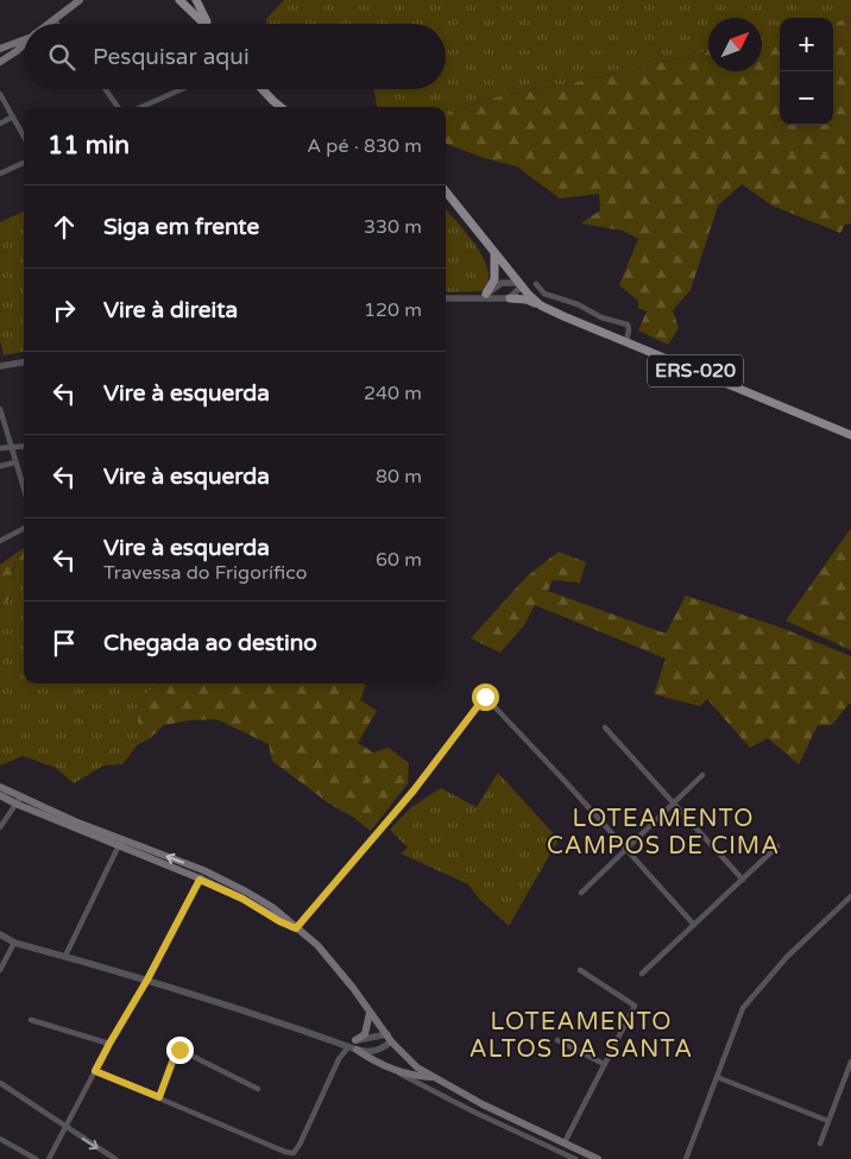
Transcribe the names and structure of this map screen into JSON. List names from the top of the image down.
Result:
{
  "streets": {
    "main road": ["ERS-020"]
  },
  "districts": ["LOTEAMENTO CAMPOS DE CIMA", "LOTEAMENTO ALTOS DA SANTA"],
  "north": "top right",
  "page": {
    "map_buttons": ["+", "−"],
    "search": "Pesquisar aqui",
    "heading": ["11 min", "A pé · 830 m"],
    "list": [
      ["Siga em frente", "330 m"],
      ["Vire à direita", "120 m"],
      ["Vire à esquerda", "240 m"],
      ["Vire à esquerda", "80 m"],
      ["Vire à esquerda", "Travessa do Frigorífico", "60 m"],
      "Chegada ao destino"
    ]
  }
}
